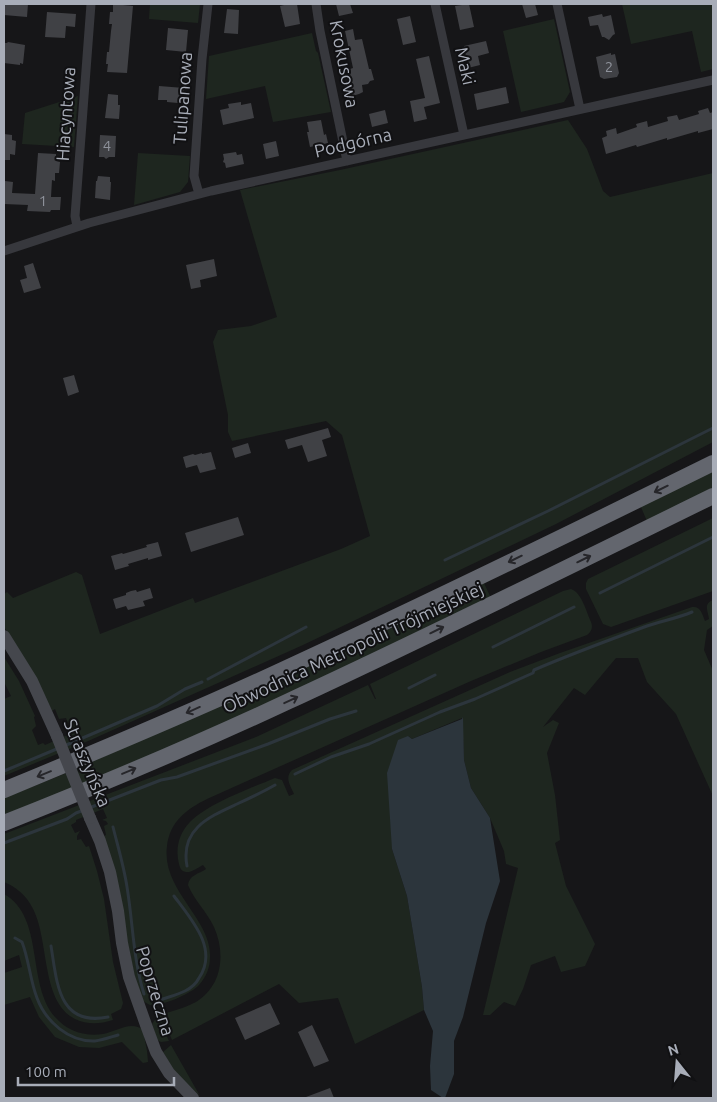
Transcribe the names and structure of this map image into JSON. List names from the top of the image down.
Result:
{
  "streets": {
    "highway": ["Obwodnica Metropolii Trójmiejskiej"],
    "street": [
      "Krokusowa",
      "Maki",
      "Tulipanowa",
      "Hiacyntowa",
      "Podgórna",
      "Straszyńska",
      "Poprzeczna"
    ]
  },
  "crossings": [
    ["Krokusowa", "Podgórna"],
    ["Maki", "Podgórna"],
    ["Tulipanowa", "Podgórna"],
    ["Hiacyntowa", "Podgórna"],
    ["Straszyńska", "Poprzeczna"]
  ],
  "house_numbers": ["2", "4", "1"],
  "scale_bar": "100 m",
  "north": "top"
}
